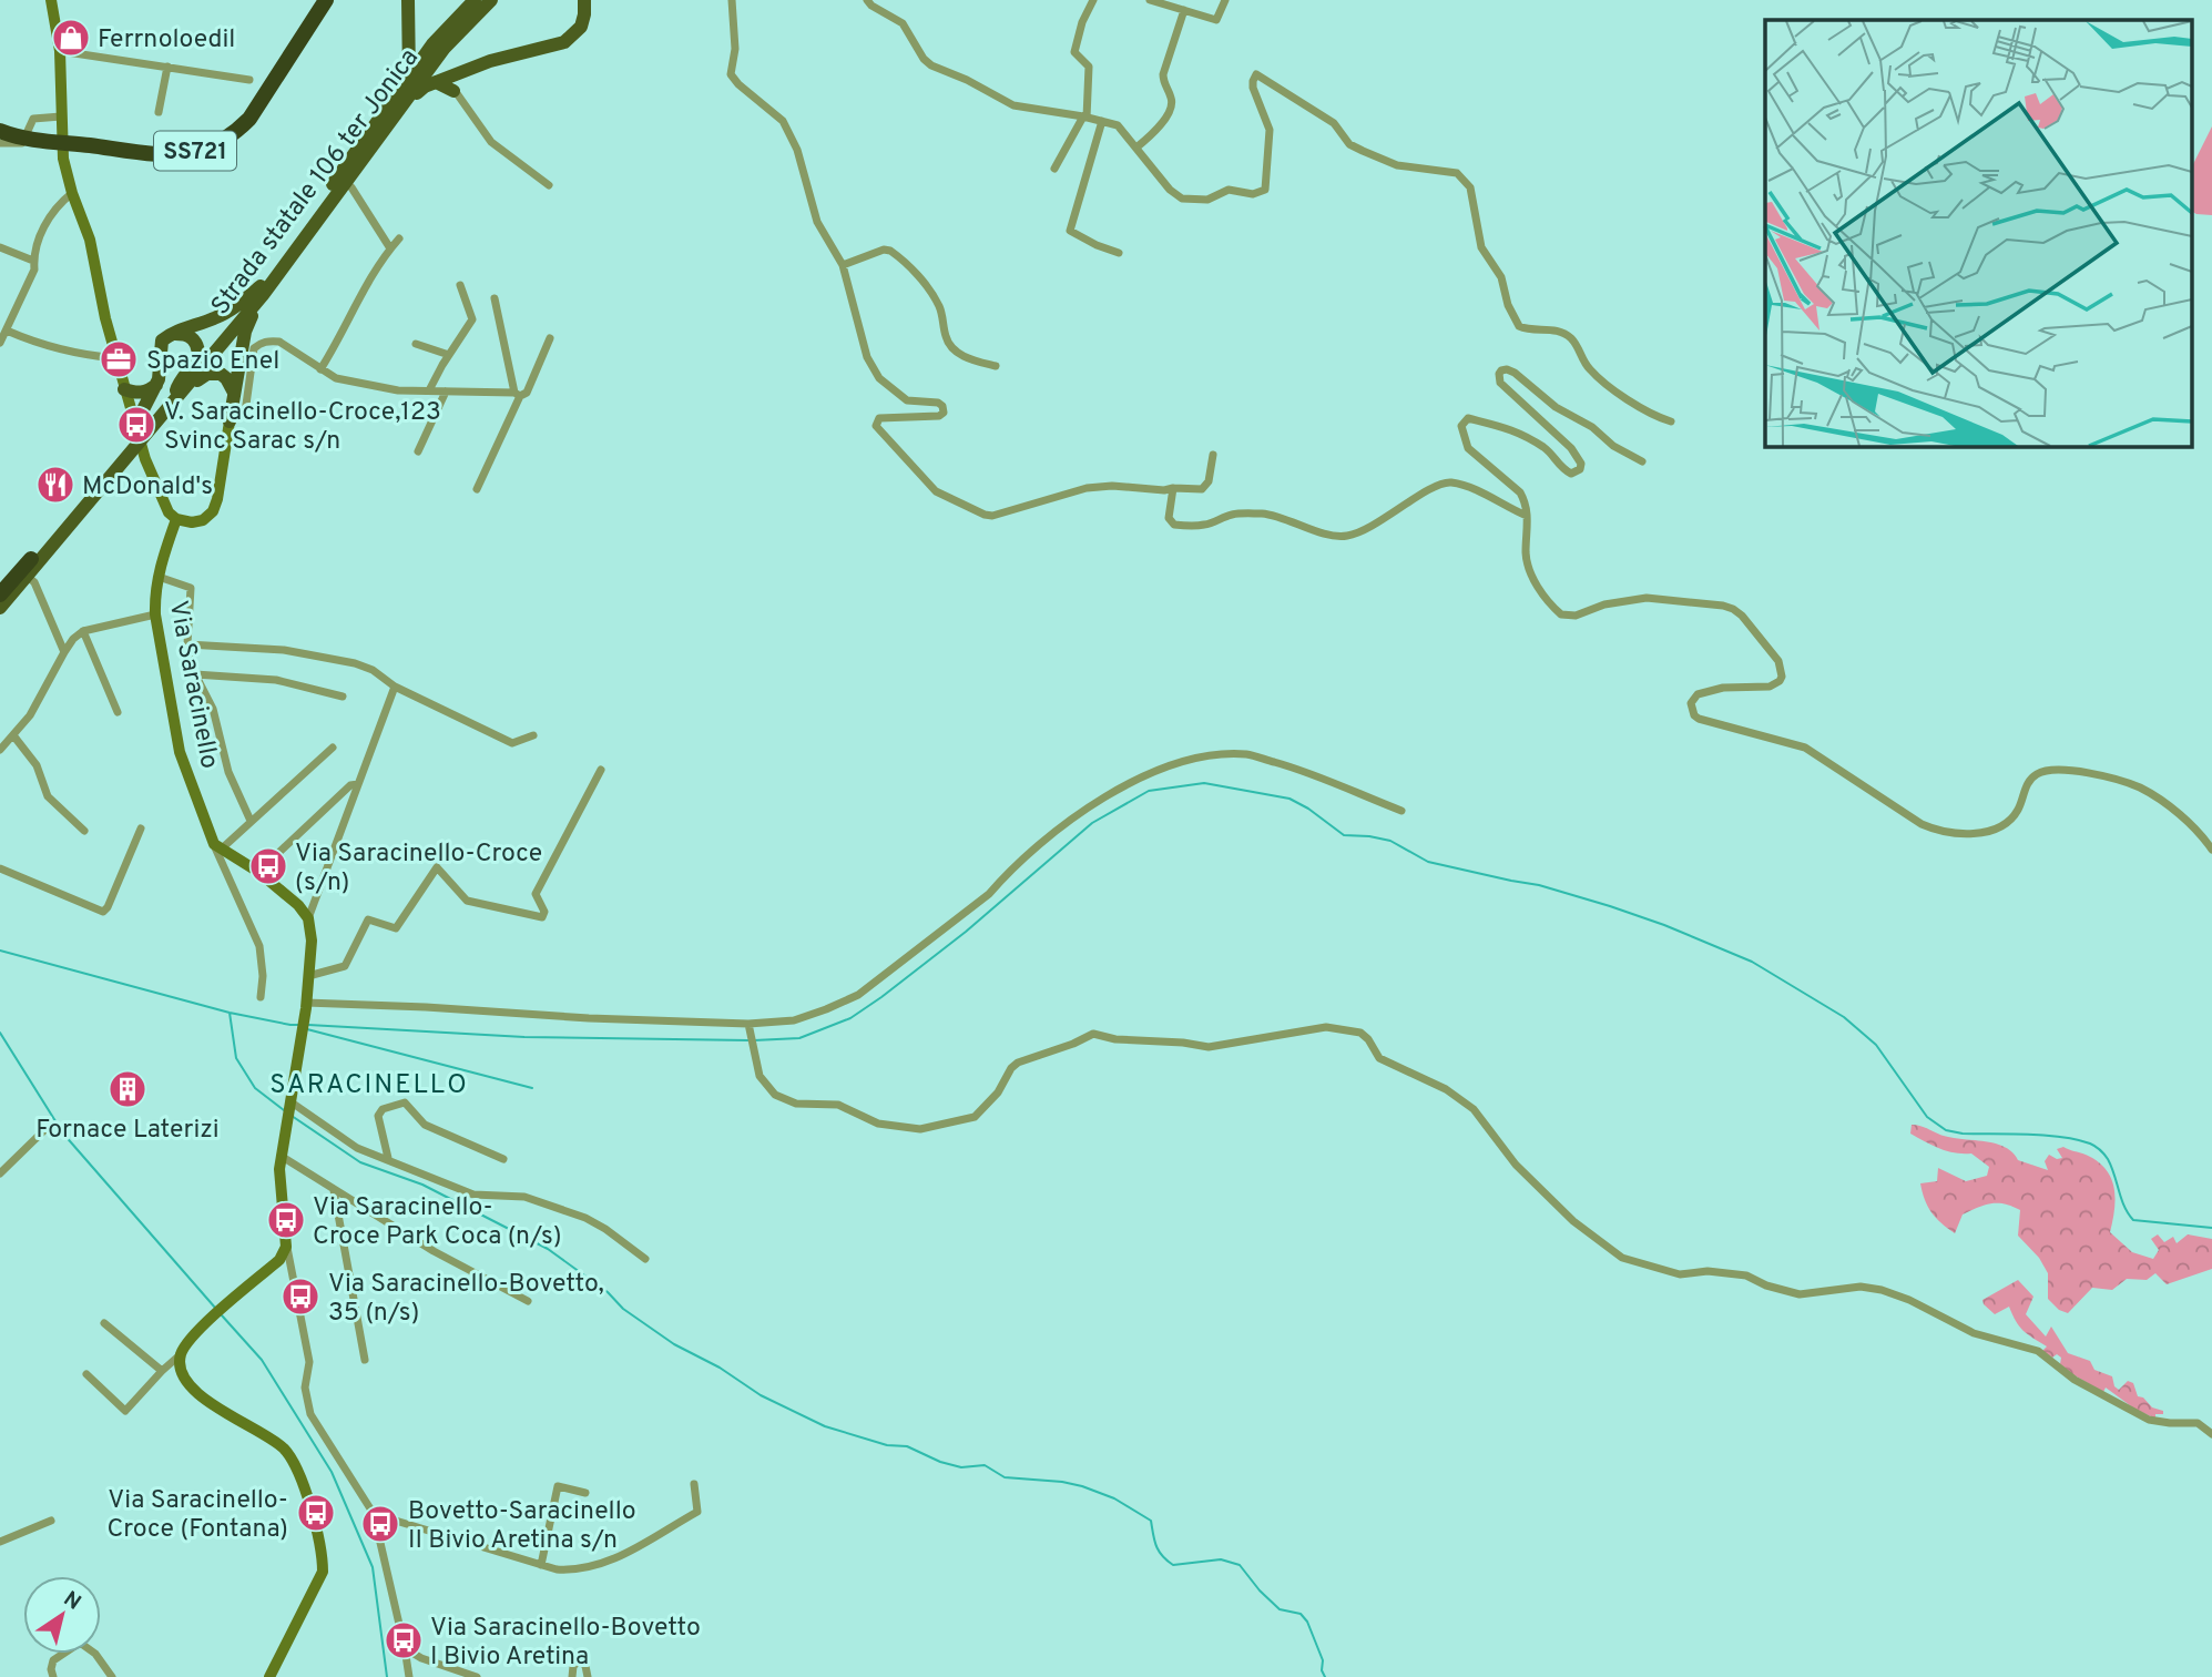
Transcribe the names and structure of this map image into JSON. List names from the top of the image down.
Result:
{
  "streets": {
    "highway": ["SS721", "Strada statale 106 ter Jonica"],
    "street": ["Via Saracinello"]
  },
  "districts": ["SARACINELLO"],
  "places": {
    "shop": ["Ferrnoloedil"],
    "office": ["Spazio Enel"],
    "bus stop": [
      "V. Saracinello-Croce,123 Svinc Sarac s/n",
      "Via Saracinello-Croce (s/n)",
      "Via Saracinello- Croce Park Coca (n/s)",
      "Via Saracinello-Bovetto, 35 (n/s)",
      "Via Saracinello- Croce (Fontana)",
      "Bovetto-Saracinello II Bivio Aretina s/n",
      "Via Saracinello-Bovetto I Bivio Aretina"
    ],
    "restaurant": ["McDonald's"],
    "building": ["Fornace Laterizi"]
  },
  "north": "top right"
}
